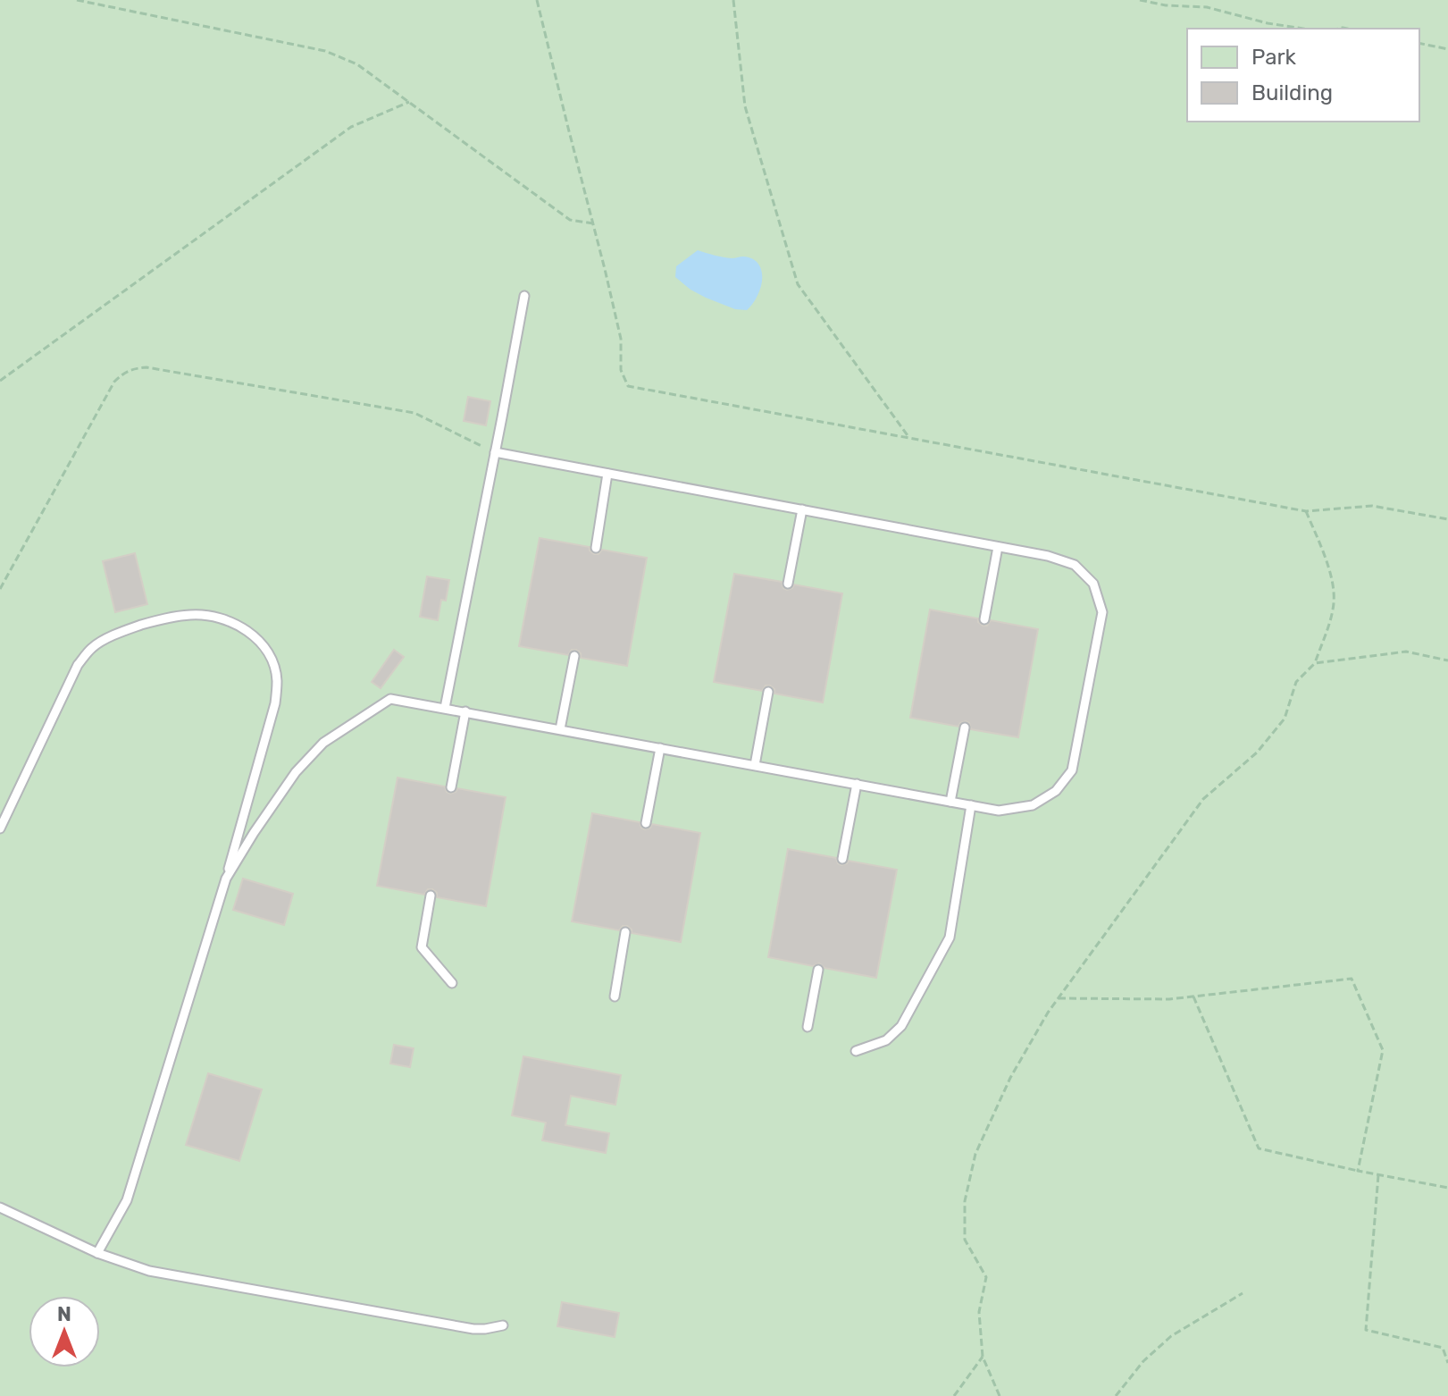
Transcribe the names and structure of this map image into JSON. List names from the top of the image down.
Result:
{
  "legend": ["Park", "Building"],
  "north": "top"
}
